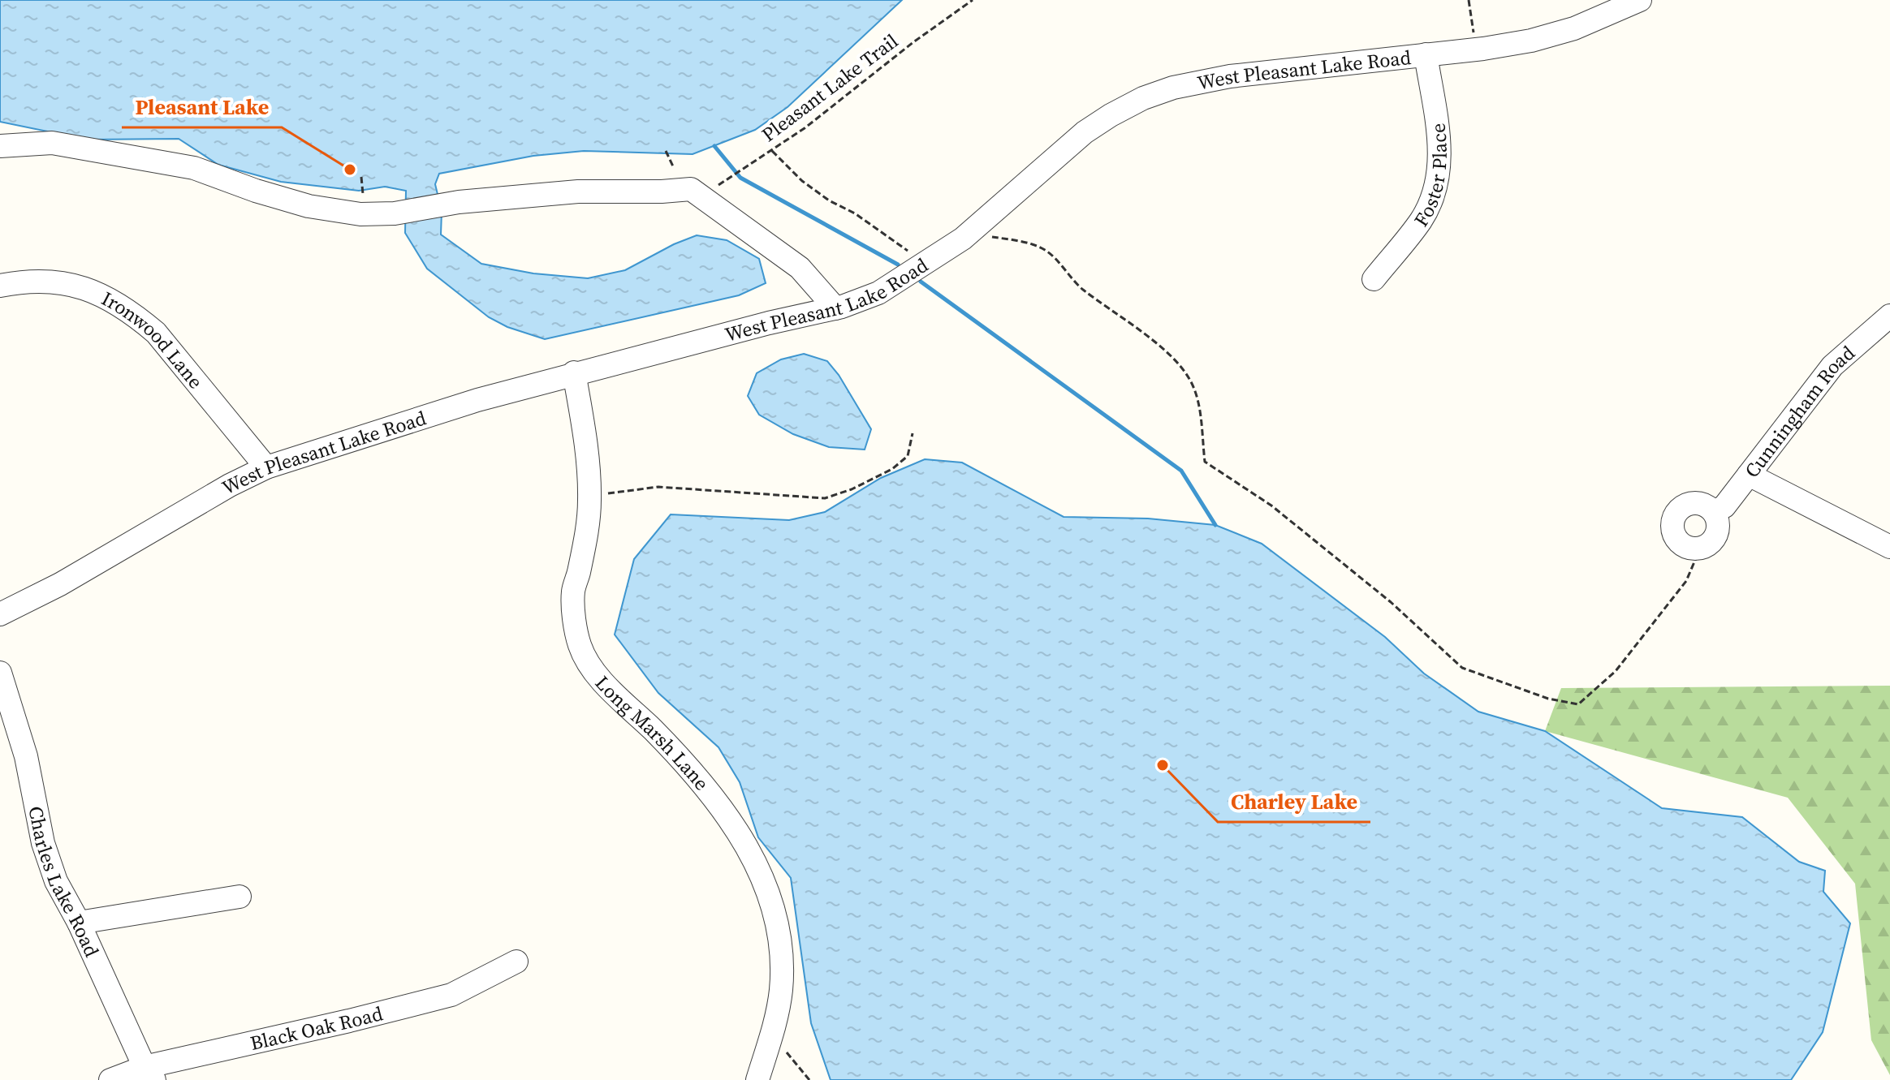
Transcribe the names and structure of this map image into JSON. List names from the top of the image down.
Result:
{
  "streets": {
    "street": [
      "West Pleasant Lake Road",
      "Foster Place",
      "Ironwood Lane",
      "Cunningham Road",
      "Long Marsh Lane",
      "Charles Lake Road",
      "Black Oak Road"
    ],
    "path": ["Pleasant Lake Trail"]
  },
  "crossings": [
    ["West Pleasant Lake Road", "Foster Place"],
    ["West Pleasant Lake Road", "Ironwood Lane"],
    ["West Pleasant Lake Road", "Long Marsh Lane"],
    ["Charles Lake Road", "Black Oak Road"]
  ],
  "places": ["Pleasant Lake", "Charley Lake"]
}
